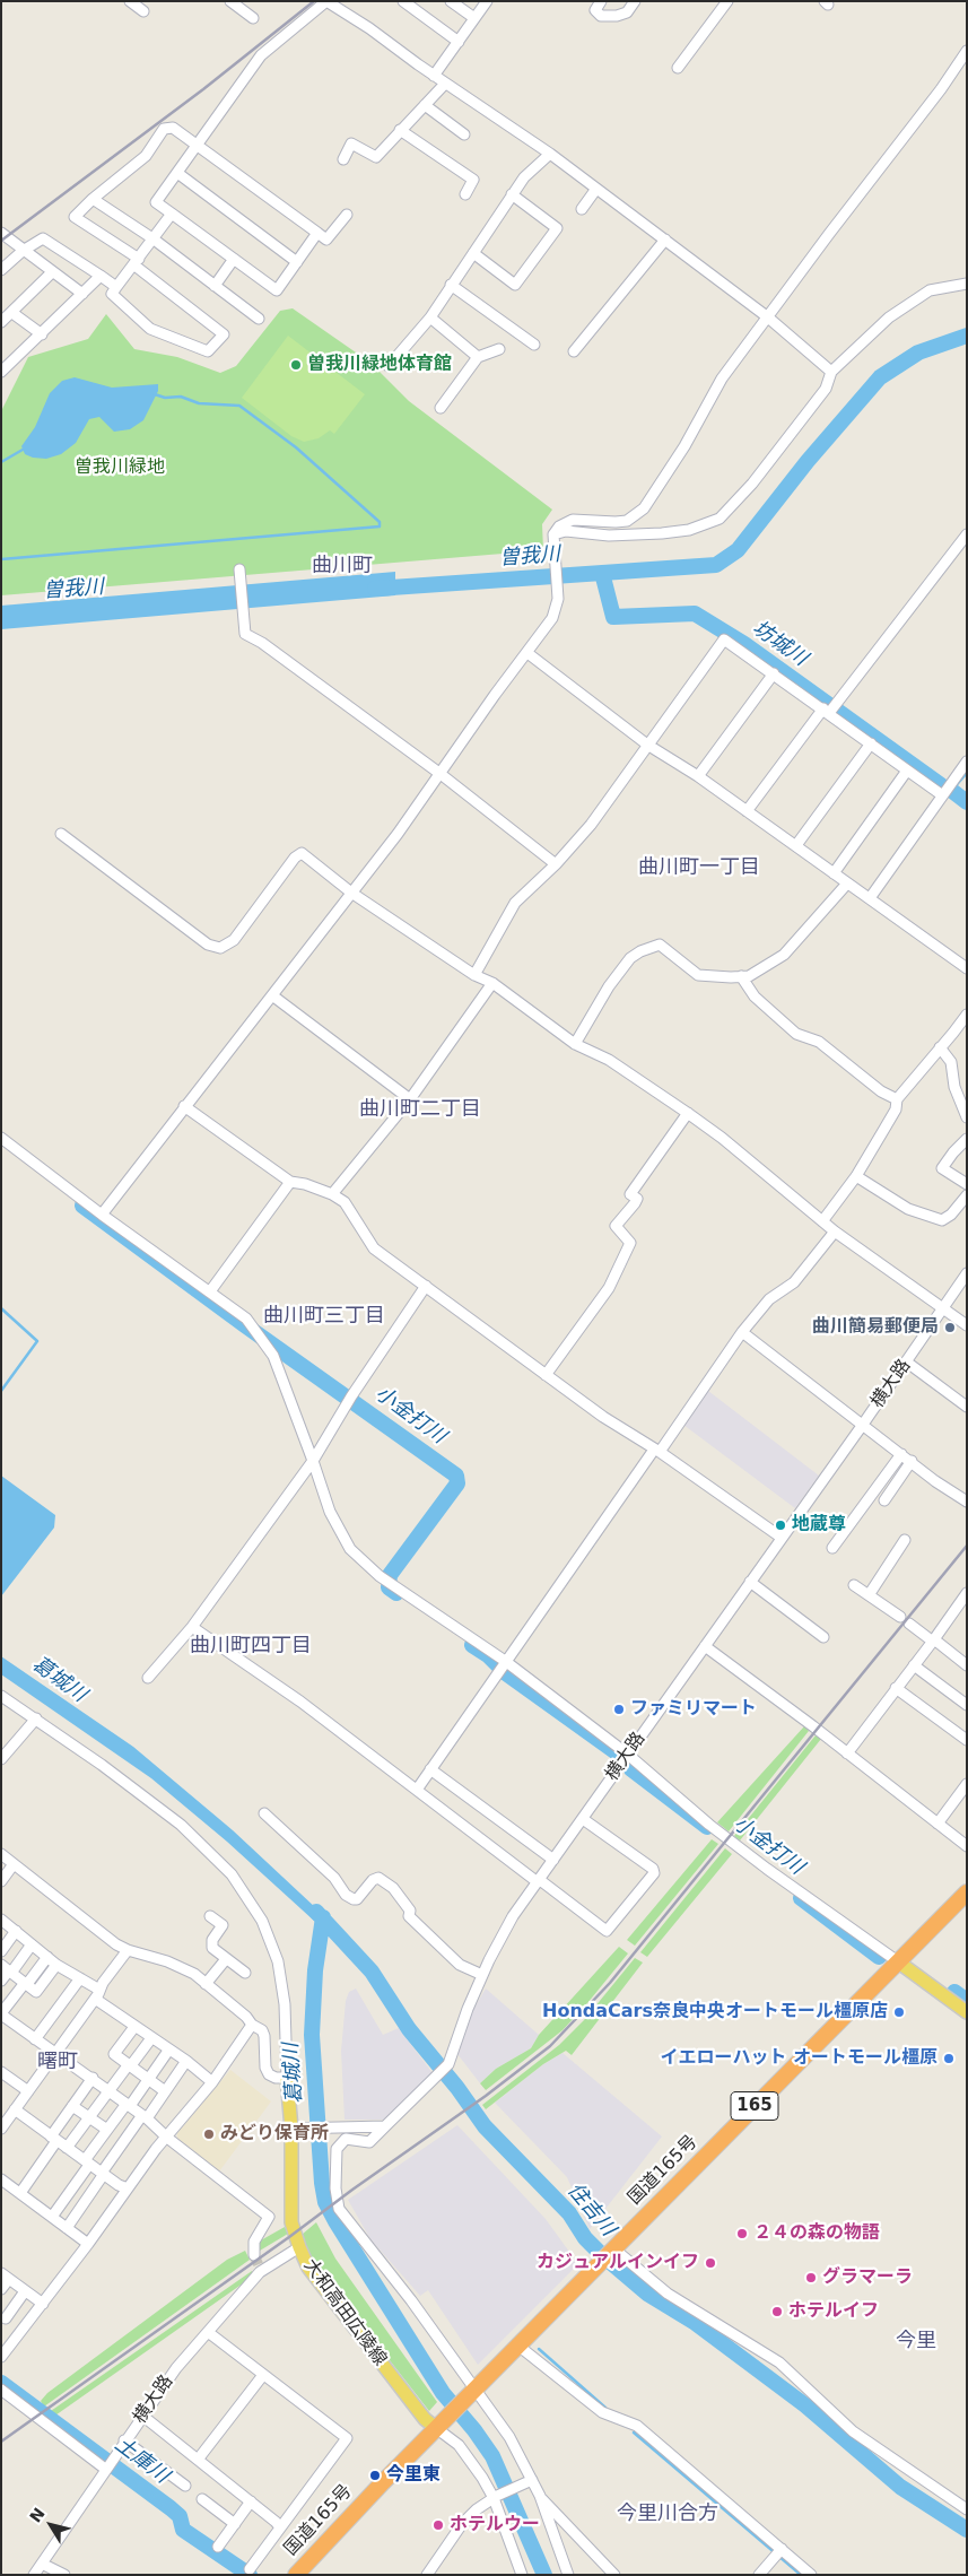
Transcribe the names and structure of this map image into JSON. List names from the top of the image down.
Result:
{
  "streets": {
    "highway": ["165", "国道165号"],
    "main road": ["大和高田広陵線"],
    "street": ["横大路"]
  },
  "crossings": [
    ["横大路", "国道165号"],
    ["横大路", "大和高田広陵線"],
    ["国道165号", "大和高田広陵線"]
  ],
  "districts": [
    "曲川町",
    "曲川町一丁目",
    "曲川町二丁目",
    "曲川町三丁目",
    "曲川町四丁目",
    "曙町",
    "今里",
    "今里川合方"
  ],
  "water": [
    "曽我川",
    "坊城川",
    "小金打川",
    "葛城川",
    "住吉川",
    "土庫川"
  ],
  "parks": ["曽我川緑地"],
  "places": [
    "曽我川緑地体育館",
    "曲川簡易郵便局",
    "地蔵尊",
    "ファミリマート",
    "HondaCars奈良中央オートモール橿原店",
    "イエローハット オートモール橿原",
    "みどり保育所",
    "２４の森の物語",
    "カジュアルインイフ",
    "グラマーラ",
    "ホテルイフ",
    "今里東",
    "ホテルウー"
  ],
  "north": "top left"
}
